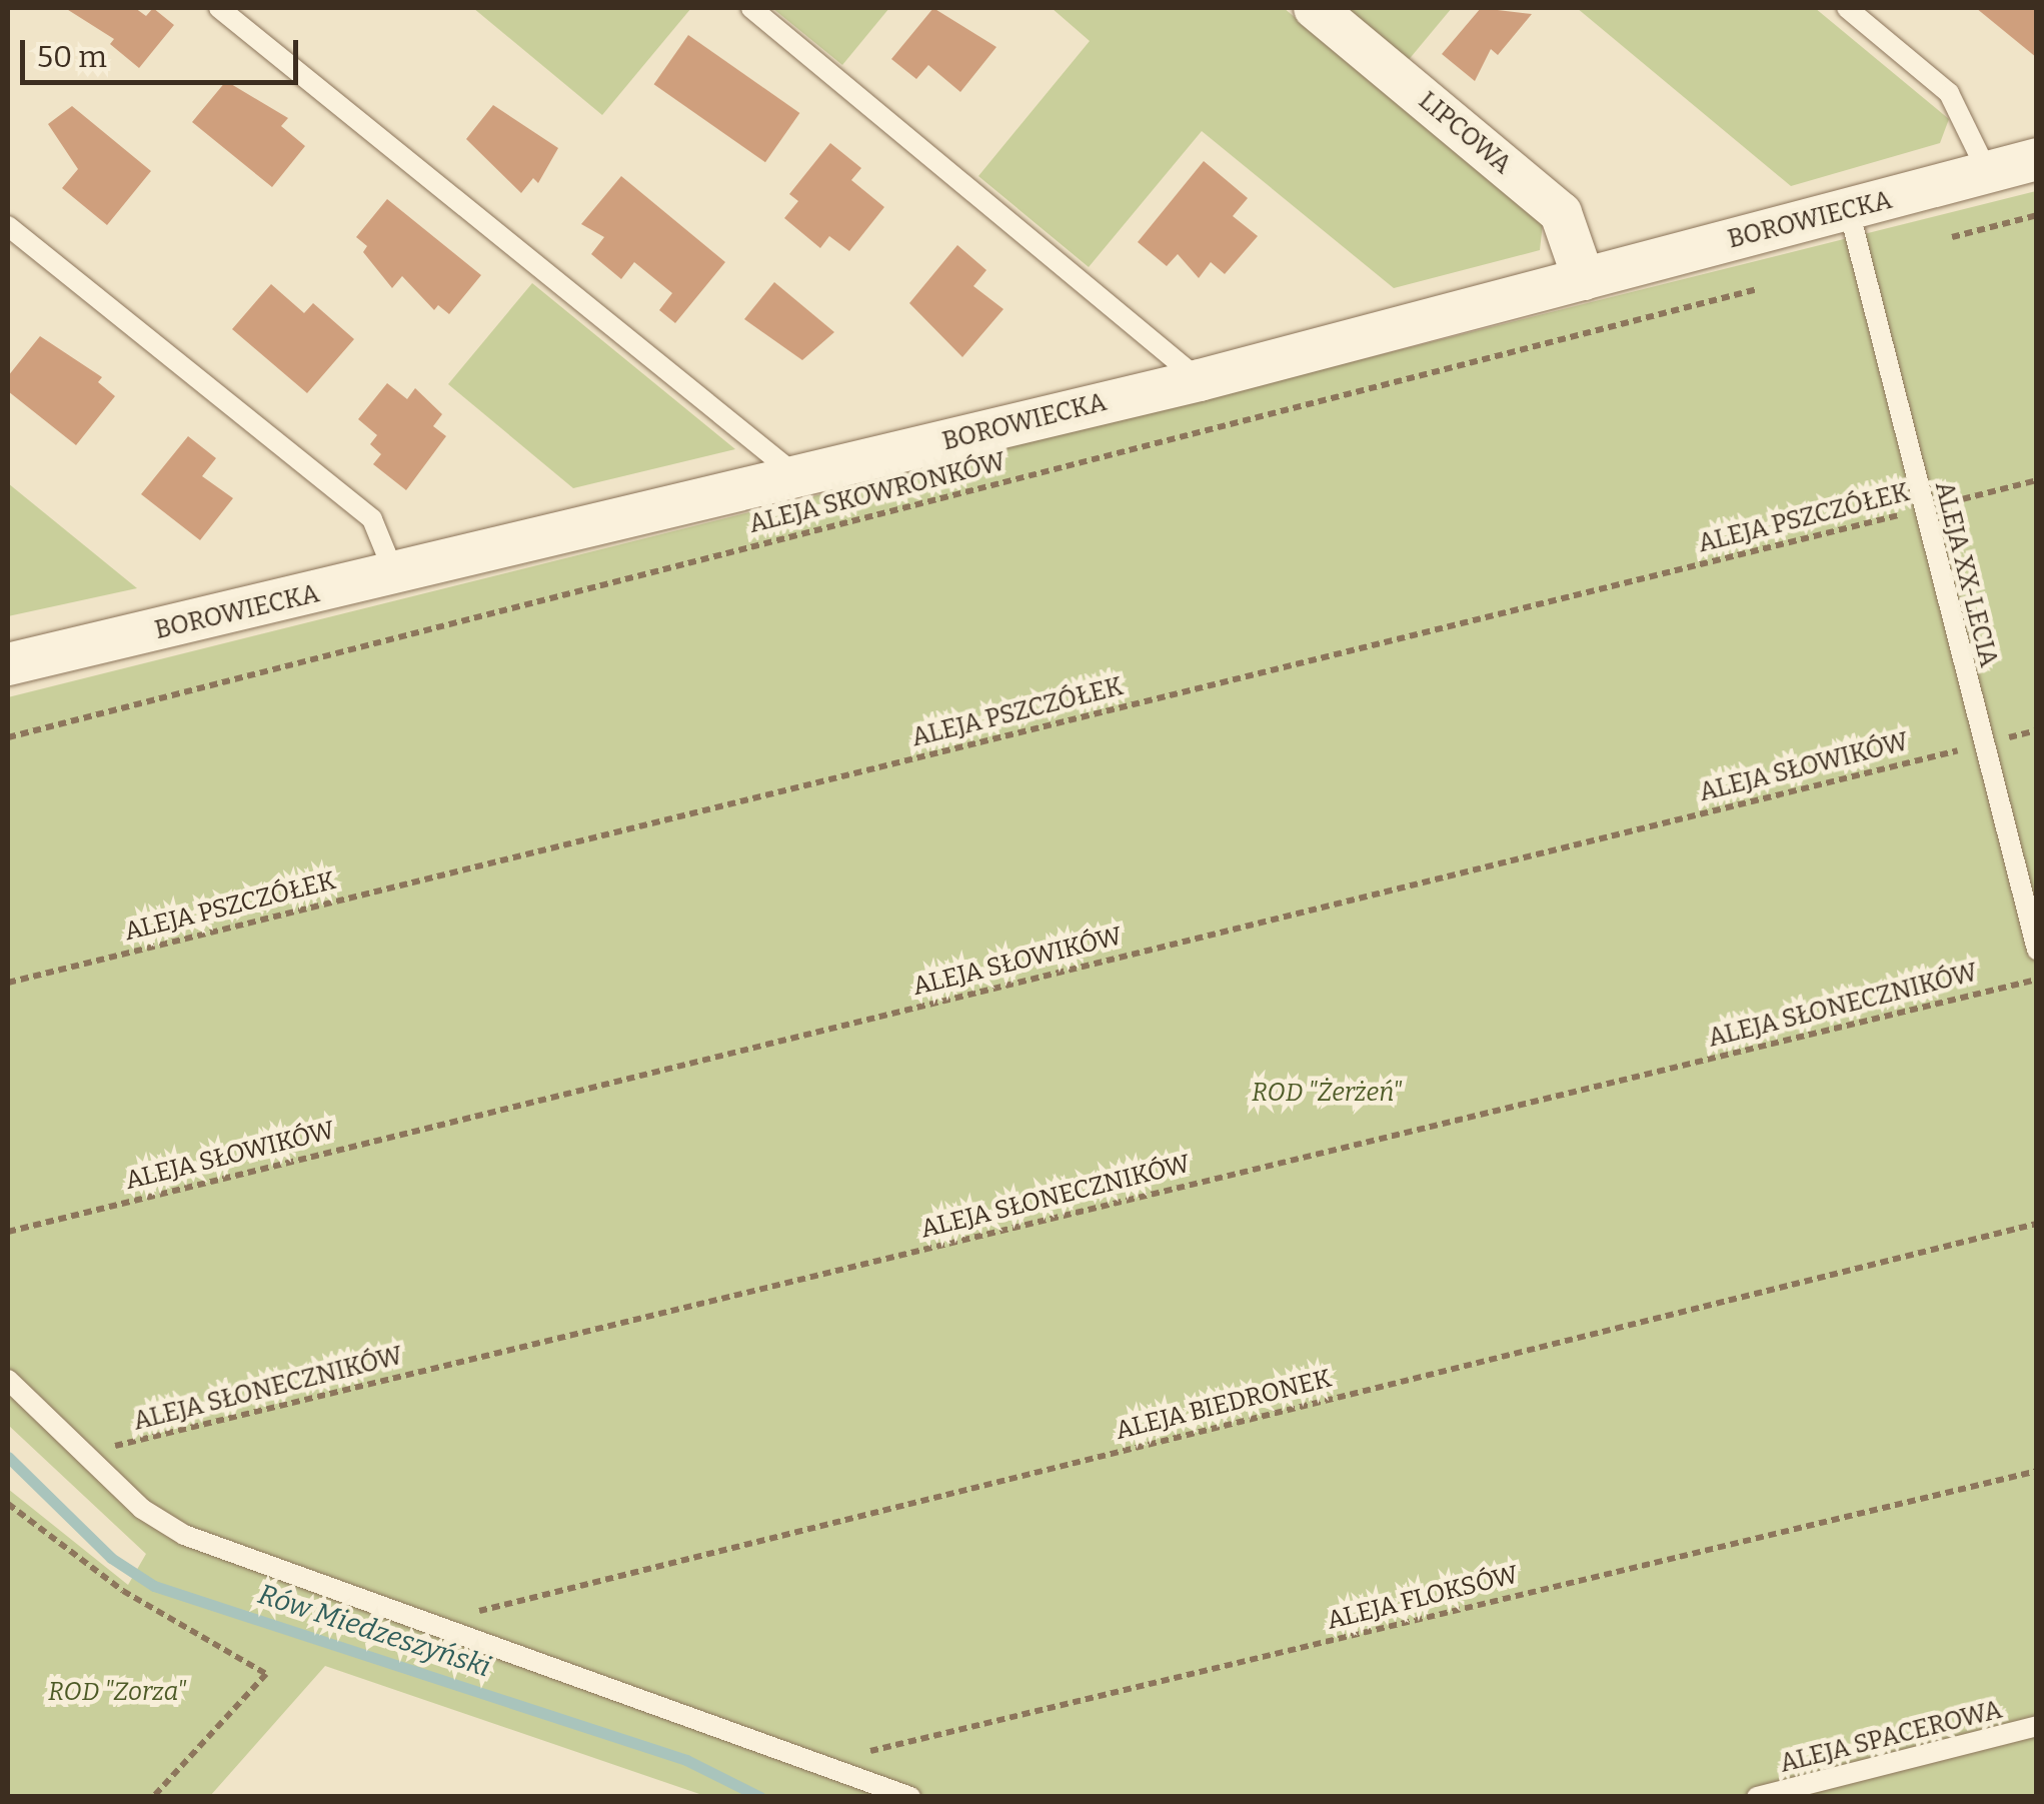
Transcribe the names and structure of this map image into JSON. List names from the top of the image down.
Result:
{
  "streets": {
    "street": ["LIPCOWA", "BOROWIECKA"],
    "lane": ["ALEJA XX-LECIA", "ALEJA SPACEROWA"],
    "path": [
      "ALEJA SKOWRONKÓW",
      "ALEJA PSZCZÓŁEK",
      "ALEJA SŁOWIKÓW",
      "ALEJA SŁONECZNIKÓW",
      "ALEJA BIEDRONEK",
      "ALEJA FLOKSÓW"
    ]
  },
  "crossings": [
    ["LIPCOWA", "BOROWIECKA"],
    ["BOROWIECKA", "ALEJA XX-LECIA"],
    ["ALEJA PSZCZÓŁEK", "ALEJA XX-LECIA"],
    ["ALEJA XX-LECIA", "ALEJA SŁOWIKÓW"]
  ],
  "water": ["Rów Miedzeszyński"],
  "parks": ["ROD \"Żerżeń\"", "ROD \"Zorza\""],
  "scale_bar": "50 m"
}
